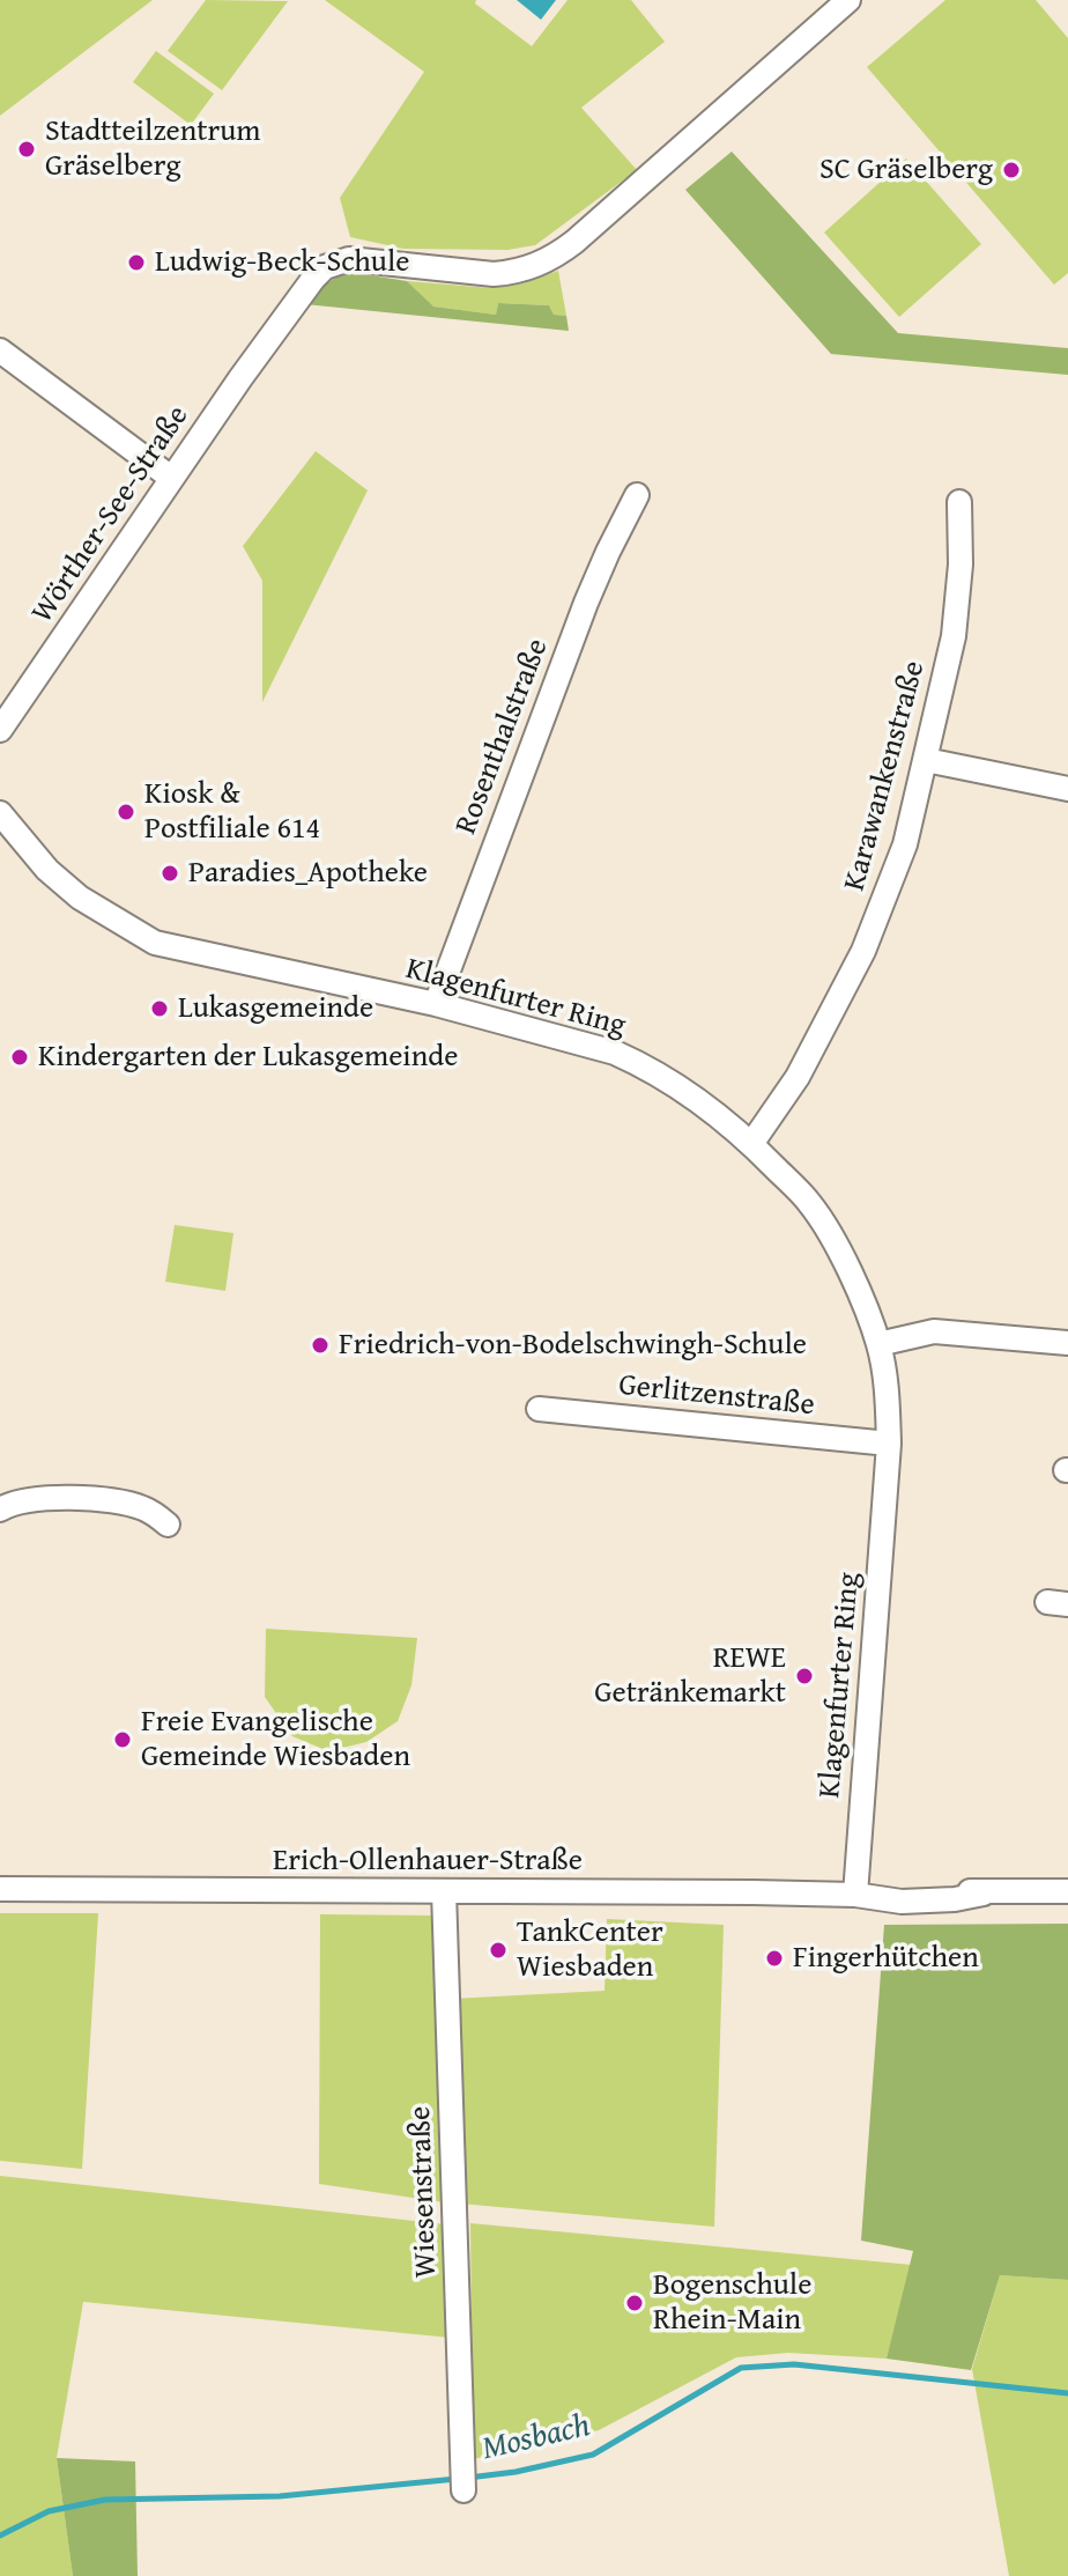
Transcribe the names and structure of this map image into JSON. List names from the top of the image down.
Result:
{
  "streets": {
    "street": [
      "Wörther-See-Straße",
      "Rosenthalstraße",
      "Karawankenstraße",
      "Klagenfurter Ring",
      "Gerlitzenstraße",
      "Erich-Ollenhauer-Straße",
      "Wiesenstraße"
    ]
  },
  "crossings": [
    ["Rosenthalstraße", "Klagenfurter Ring"],
    ["Karawankenstraße", "Klagenfurter Ring"],
    ["Klagenfurter Ring", "Gerlitzenstraße"],
    ["Klagenfurter Ring", "Erich-Ollenhauer-Straße"],
    ["Erich-Ollenhauer-Straße", "Wiesenstraße"]
  ],
  "water": ["Mosbach"],
  "places": [
    "Stadtteilzentrum Gräselberg",
    "SC Gräselberg",
    "Ludwig-Beck-Schule",
    "Kiosk & Postfiliale 614",
    "Paradies_Apotheke",
    "Lukasgemeinde",
    "Kindergarten der Lukasgemeinde",
    "Friedrich-von-Bodelschwingh-Schule",
    "REWE Getränkemarkt",
    "Freie Evangelische Gemeinde Wiesbaden",
    "TankCenter Wiesbaden",
    "Fingerhütchen",
    "Bogenschule Rhein-Main"
  ]
}
